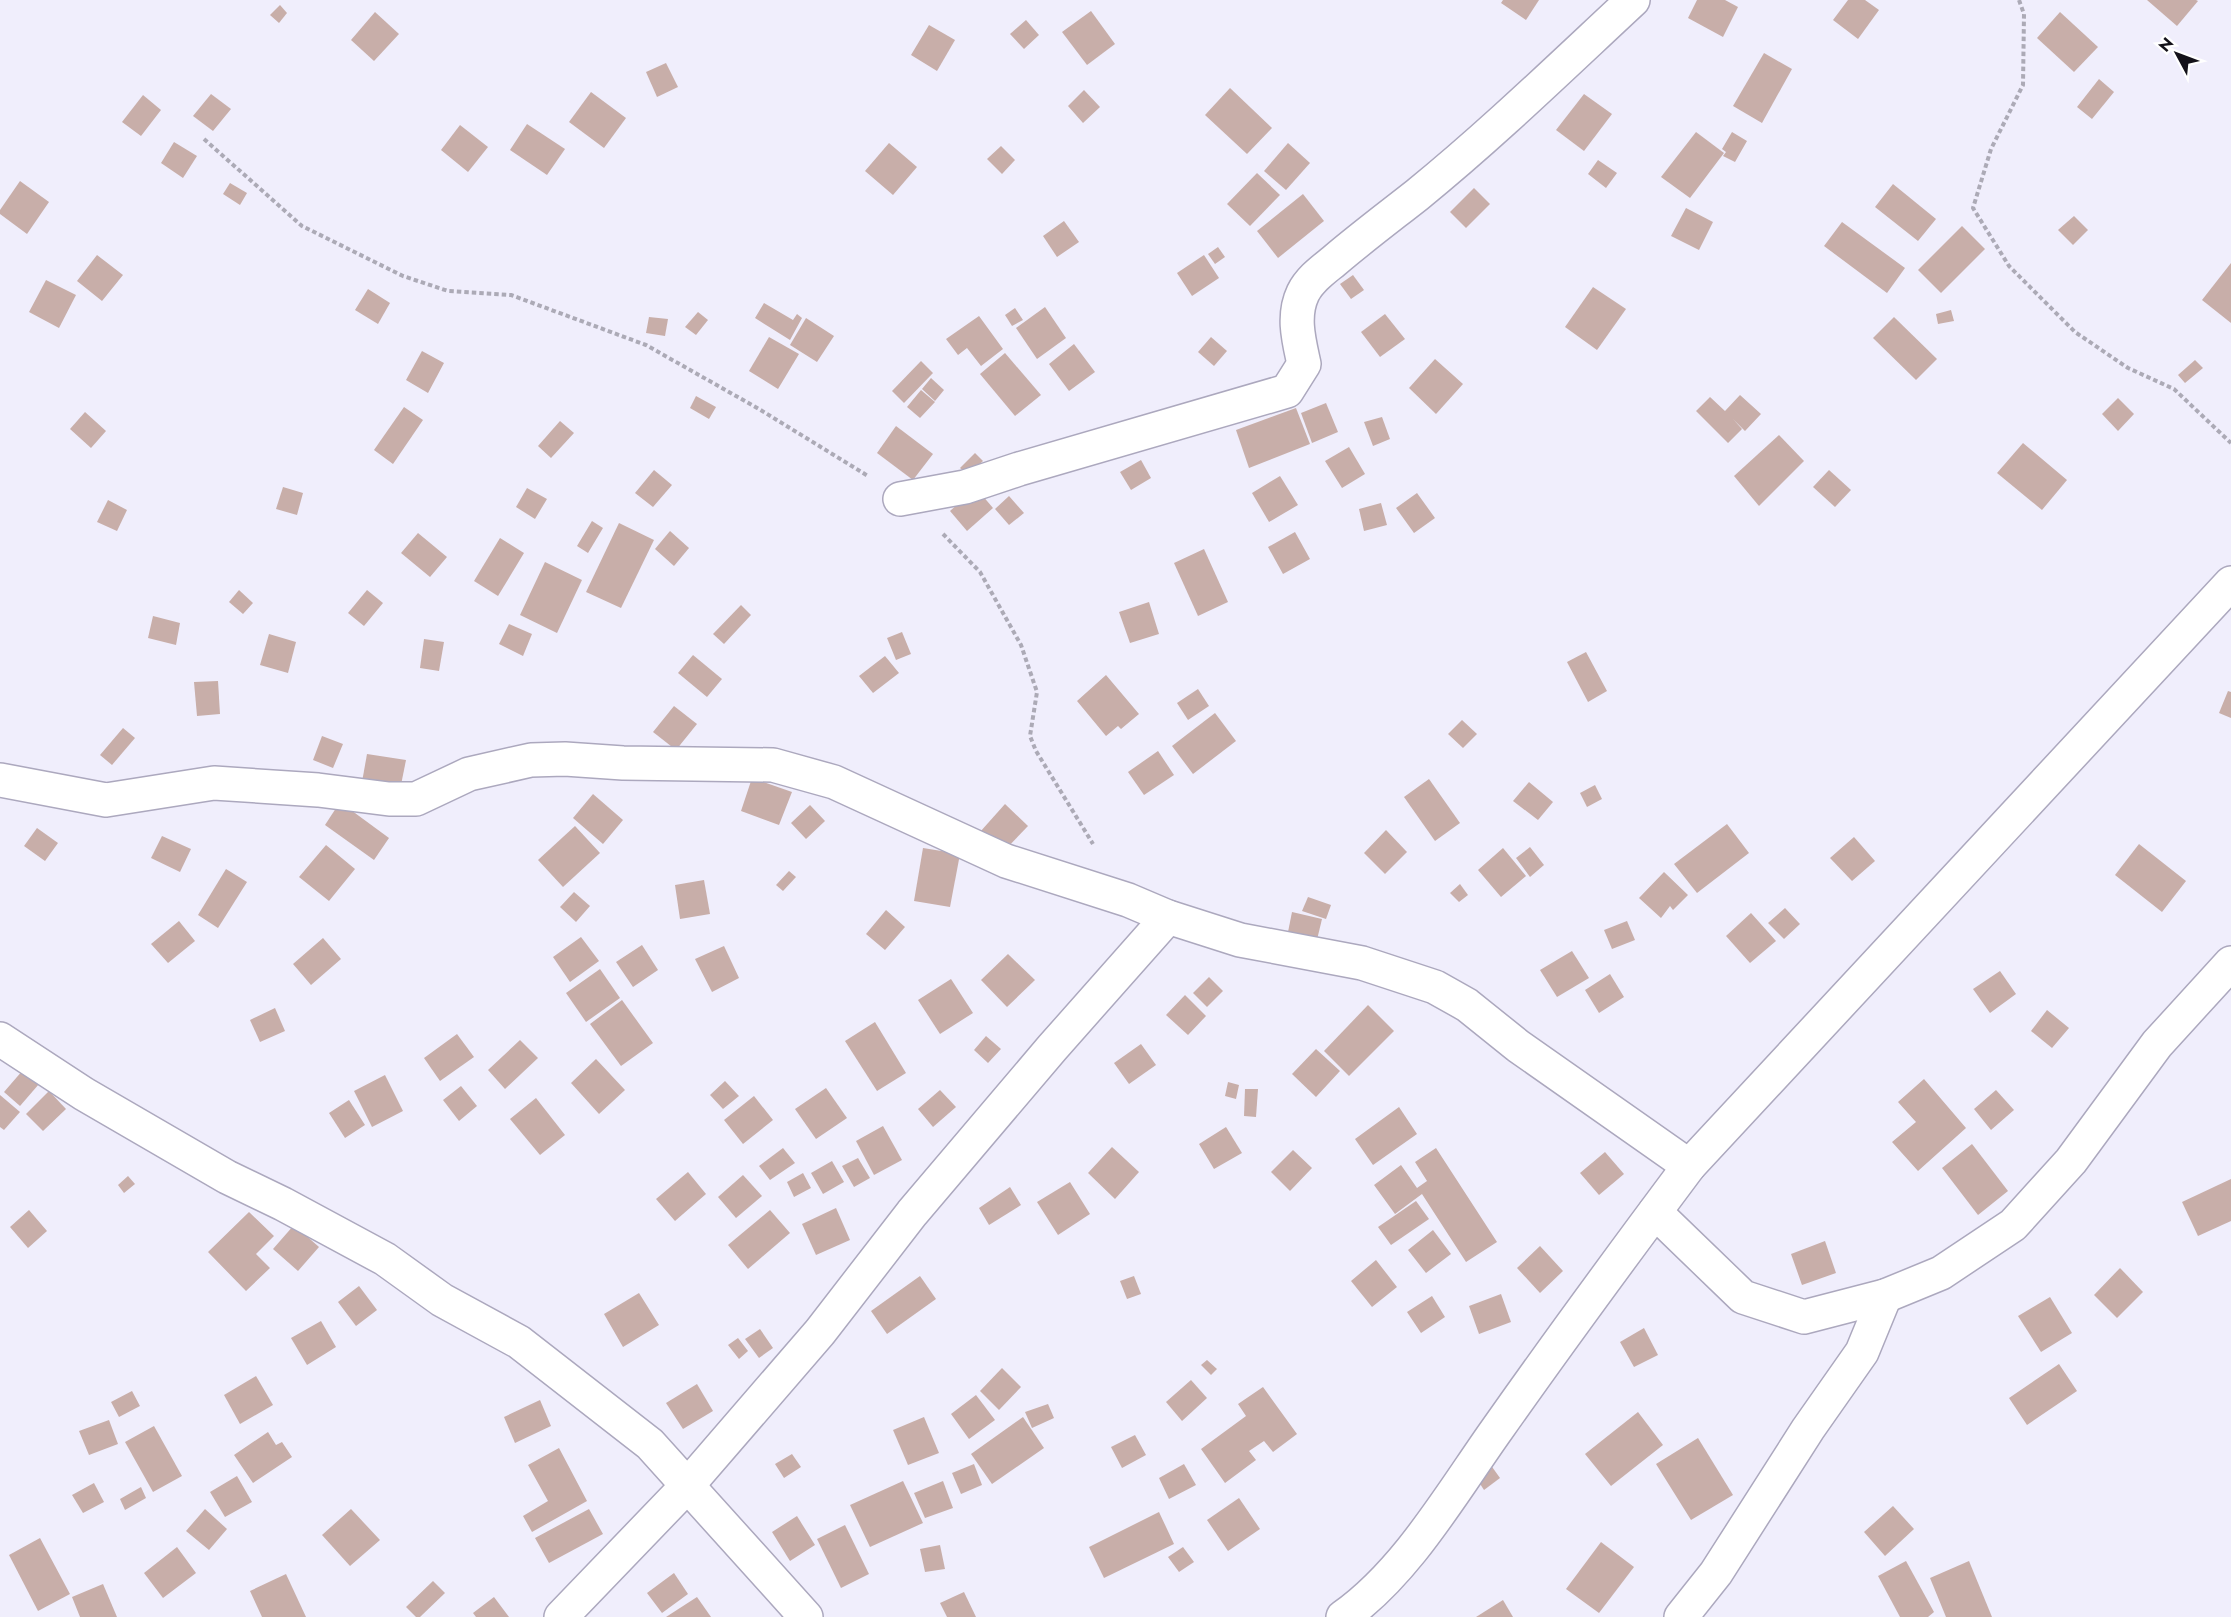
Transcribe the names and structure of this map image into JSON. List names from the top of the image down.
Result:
{
  "north": "top left"
}
